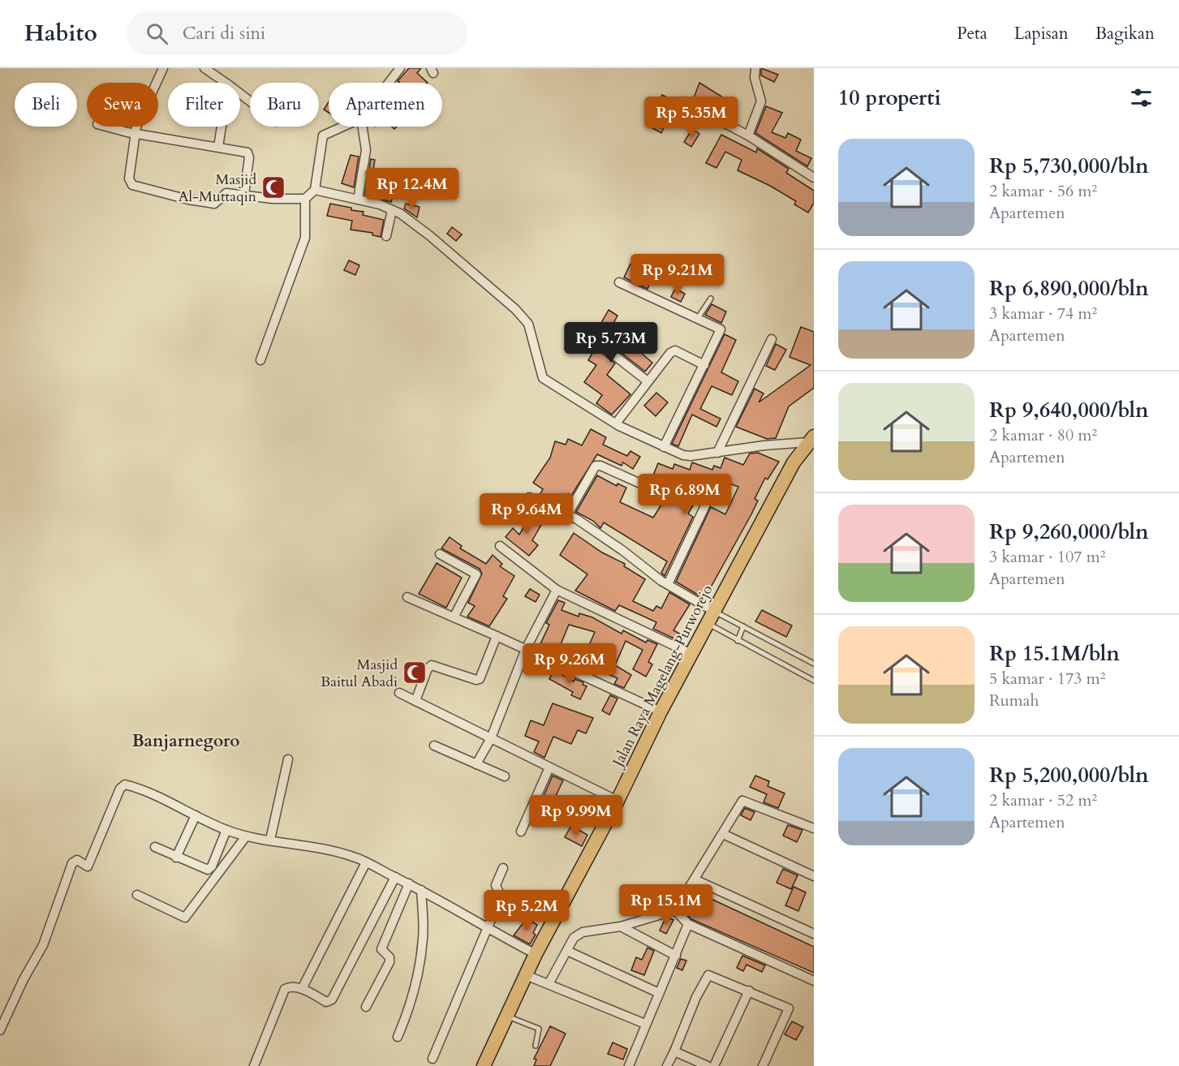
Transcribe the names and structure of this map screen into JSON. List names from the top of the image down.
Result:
{
  "streets": {
    "main road": ["Jalan Raya Magelang-Purworejo"]
  },
  "districts": ["Banjarnegoro"],
  "places": {
    "mosque": ["Masjid Al-Muttaqin", "Masjid Baitul Abadi"]
  },
  "page": {
    "header": "Habito",
    "search": "Cari di sini",
    "nav": ["Peta", "Lapisan", "Bagikan"],
    "heading": "10 properti",
    "chip": [
      "Beli",
      "Sewa",
      "Filter",
      "Baru",
      "Apartemen"
    ],
    "price": [
      "Rp 5.35M",
      "Rp 12.4M",
      "Rp 9.21M",
      "Rp 5.73M",
      "Rp 6.89M",
      "Rp 9.64M",
      "Rp 9.26M",
      "Rp 9.99M",
      "Rp 15.1M",
      "Rp 5.2M"
    ],
    "list": [
      {
        "name": "Rp 5,730,000/bln",
        "note": "2 kamar · 56 m² · Apartemen"
      },
      {
        "name": "Rp 6,890,000/bln",
        "note": "3 kamar · 74 m² · Apartemen"
      },
      {
        "name": "Rp 9,640,000/bln",
        "note": "2 kamar · 80 m² · Apartemen"
      },
      {
        "name": "Rp 9,260,000/bln",
        "note": "3 kamar · 107 m² · Apartemen"
      },
      {
        "name": "Rp 15.1M/bln",
        "note": "5 kamar · 173 m² · Rumah"
      },
      {
        "name": "Rp 5,200,000/bln",
        "note": "2 kamar · 52 m² · Apartemen"
      }
    ]
  }
}
